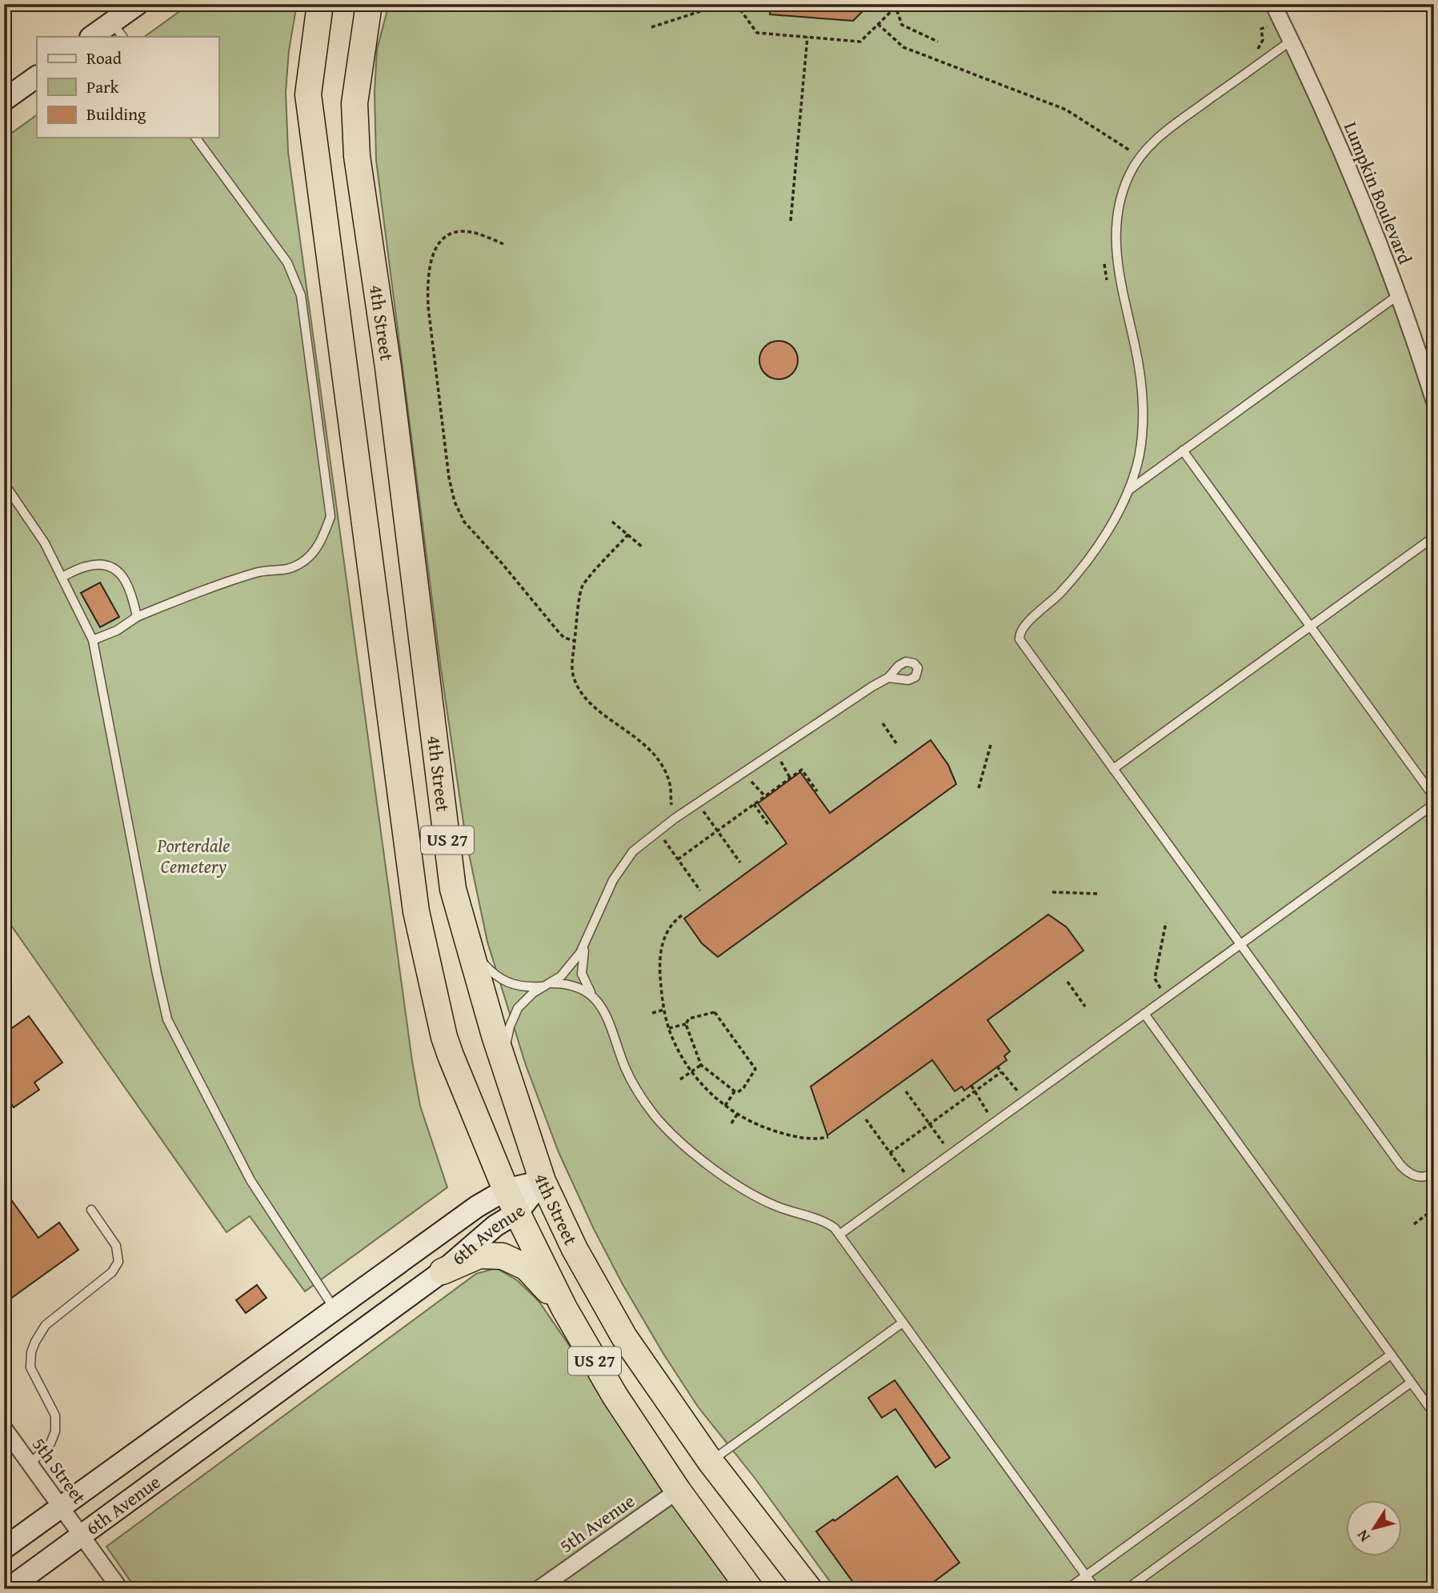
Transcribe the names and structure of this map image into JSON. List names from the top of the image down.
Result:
{
  "streets": {
    "highway": ["4th Street", "US 27"],
    "main road": ["6th Avenue"],
    "street": ["Lumpkin Boulevard", "5th Street", "5th Avenue"]
  },
  "crossings": [
    ["4th Street", "6th Avenue"],
    ["4th Street", "5th Avenue"],
    ["6th Avenue", "5th Street"]
  ],
  "parks": ["Porterdale Cemetery"],
  "legend": ["Road", "Park", "Building"],
  "north": "bottom left"
}
